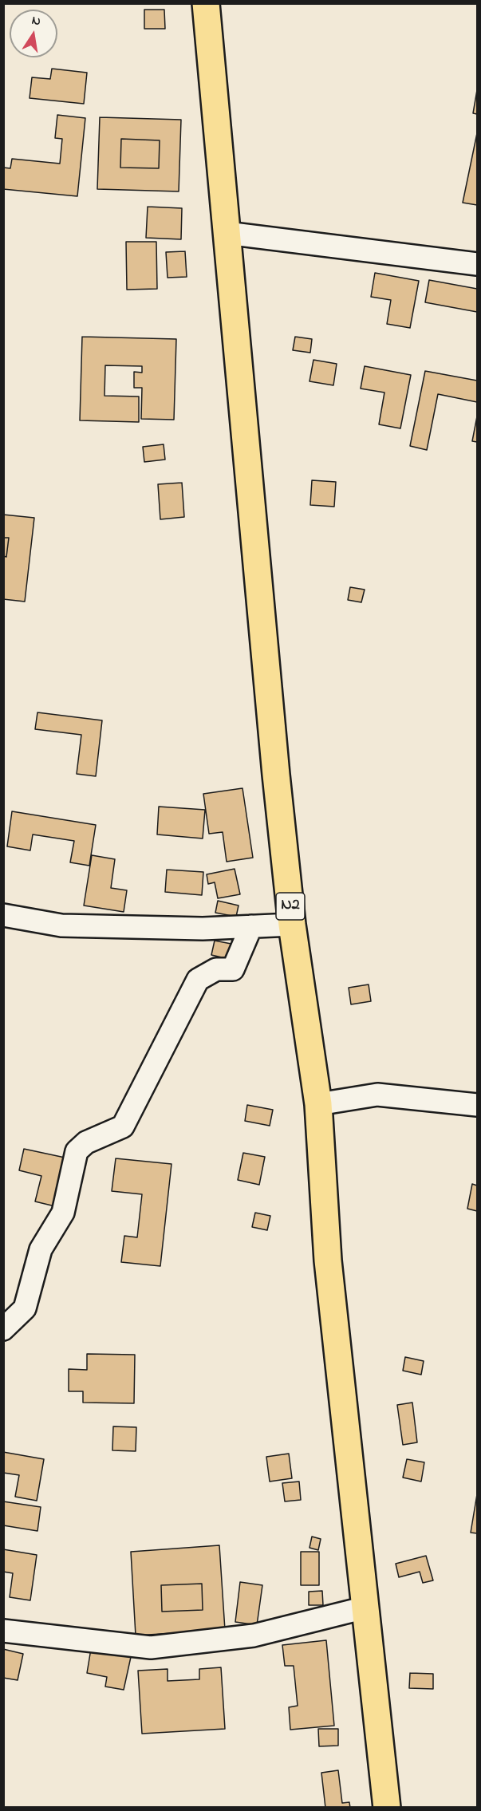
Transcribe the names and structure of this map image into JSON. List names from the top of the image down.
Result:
{
  "streets": {
    "highway": ["N2"]
  },
  "north": "top"
}
